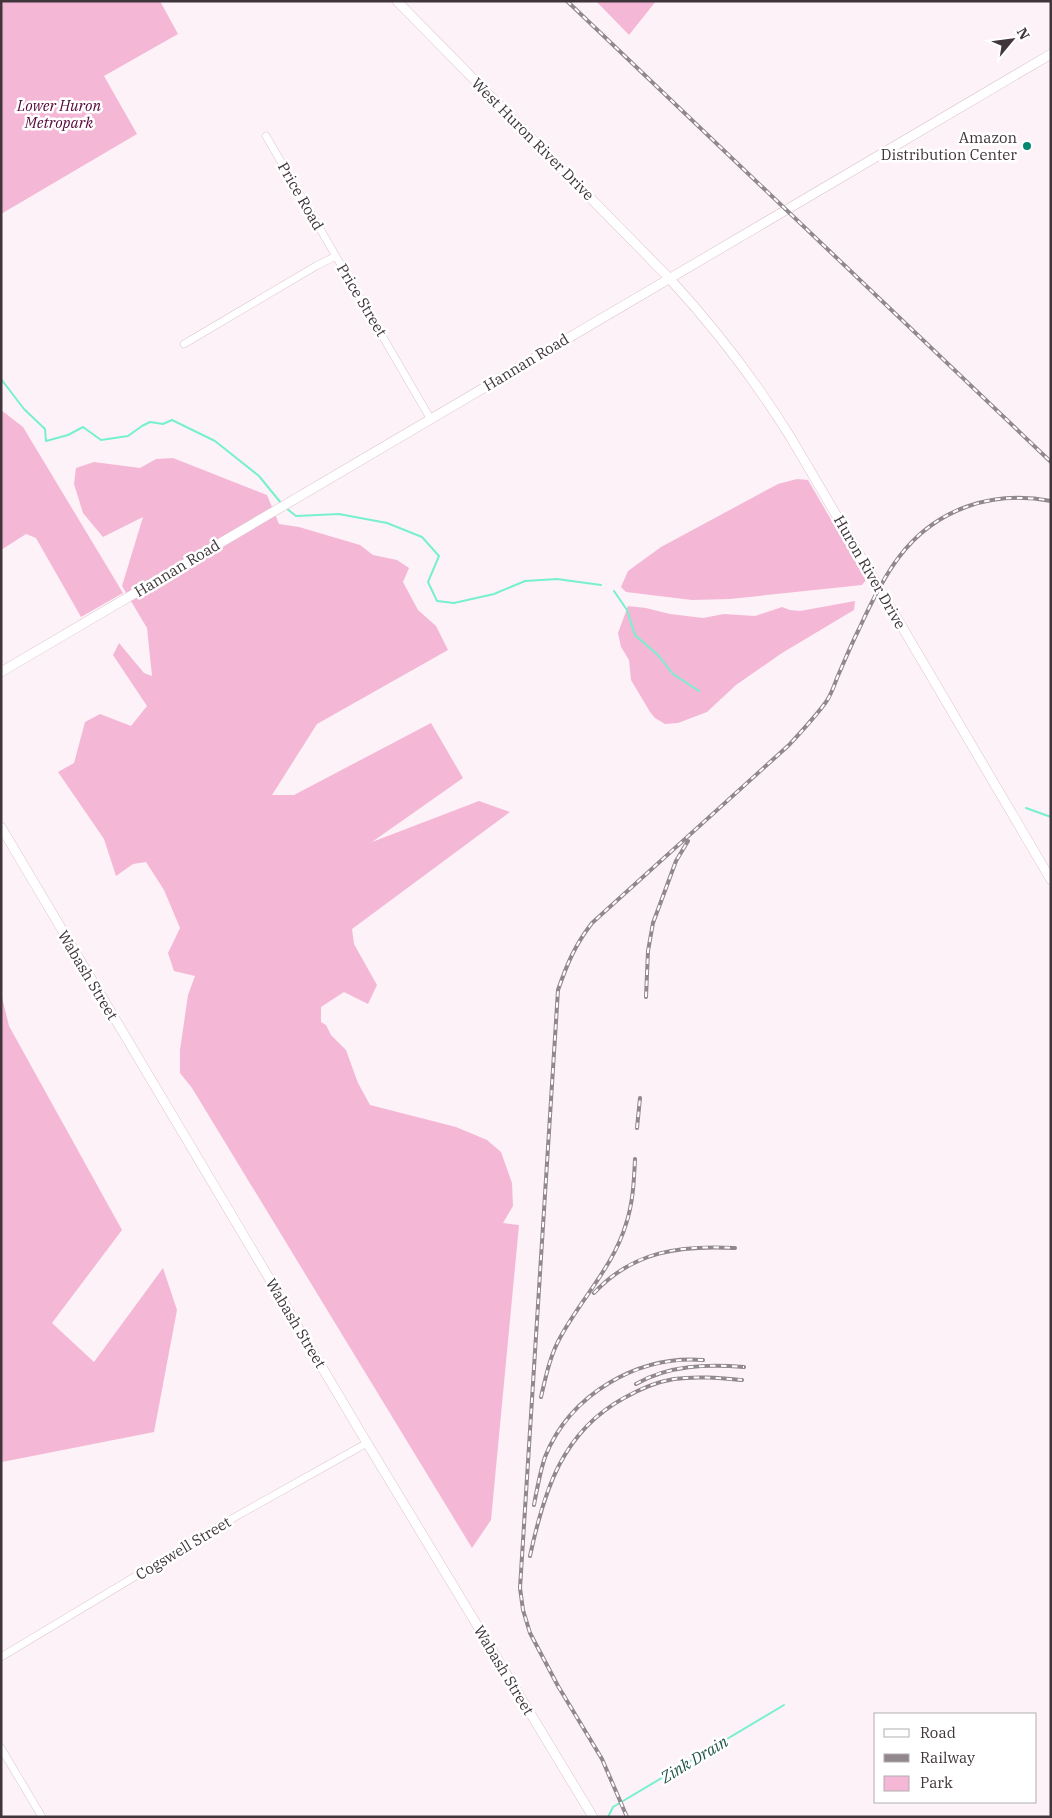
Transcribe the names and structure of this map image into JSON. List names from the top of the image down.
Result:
{
  "streets": {
    "street": [
      "West Huron River Drive",
      "Price Road",
      "Price Street",
      "Hannan Road",
      "Huron River Drive",
      "Wabash Street",
      "Cogswell Street"
    ]
  },
  "crossings": [
    ["West Huron River Drive", "Hannan Road"],
    ["West Huron River Drive", "Huron River Drive"],
    ["Price Road", "Price Street"],
    ["Price Street", "Hannan Road"],
    ["Hannan Road", "Huron River Drive"],
    ["Wabash Street", "Cogswell Street"]
  ],
  "water": ["Zink Drain"],
  "parks": ["Lower Huron Metropark"],
  "places": ["Amazon Distribution Center"],
  "legend": ["Road", "Railway", "Park"],
  "north": "top right"
}
